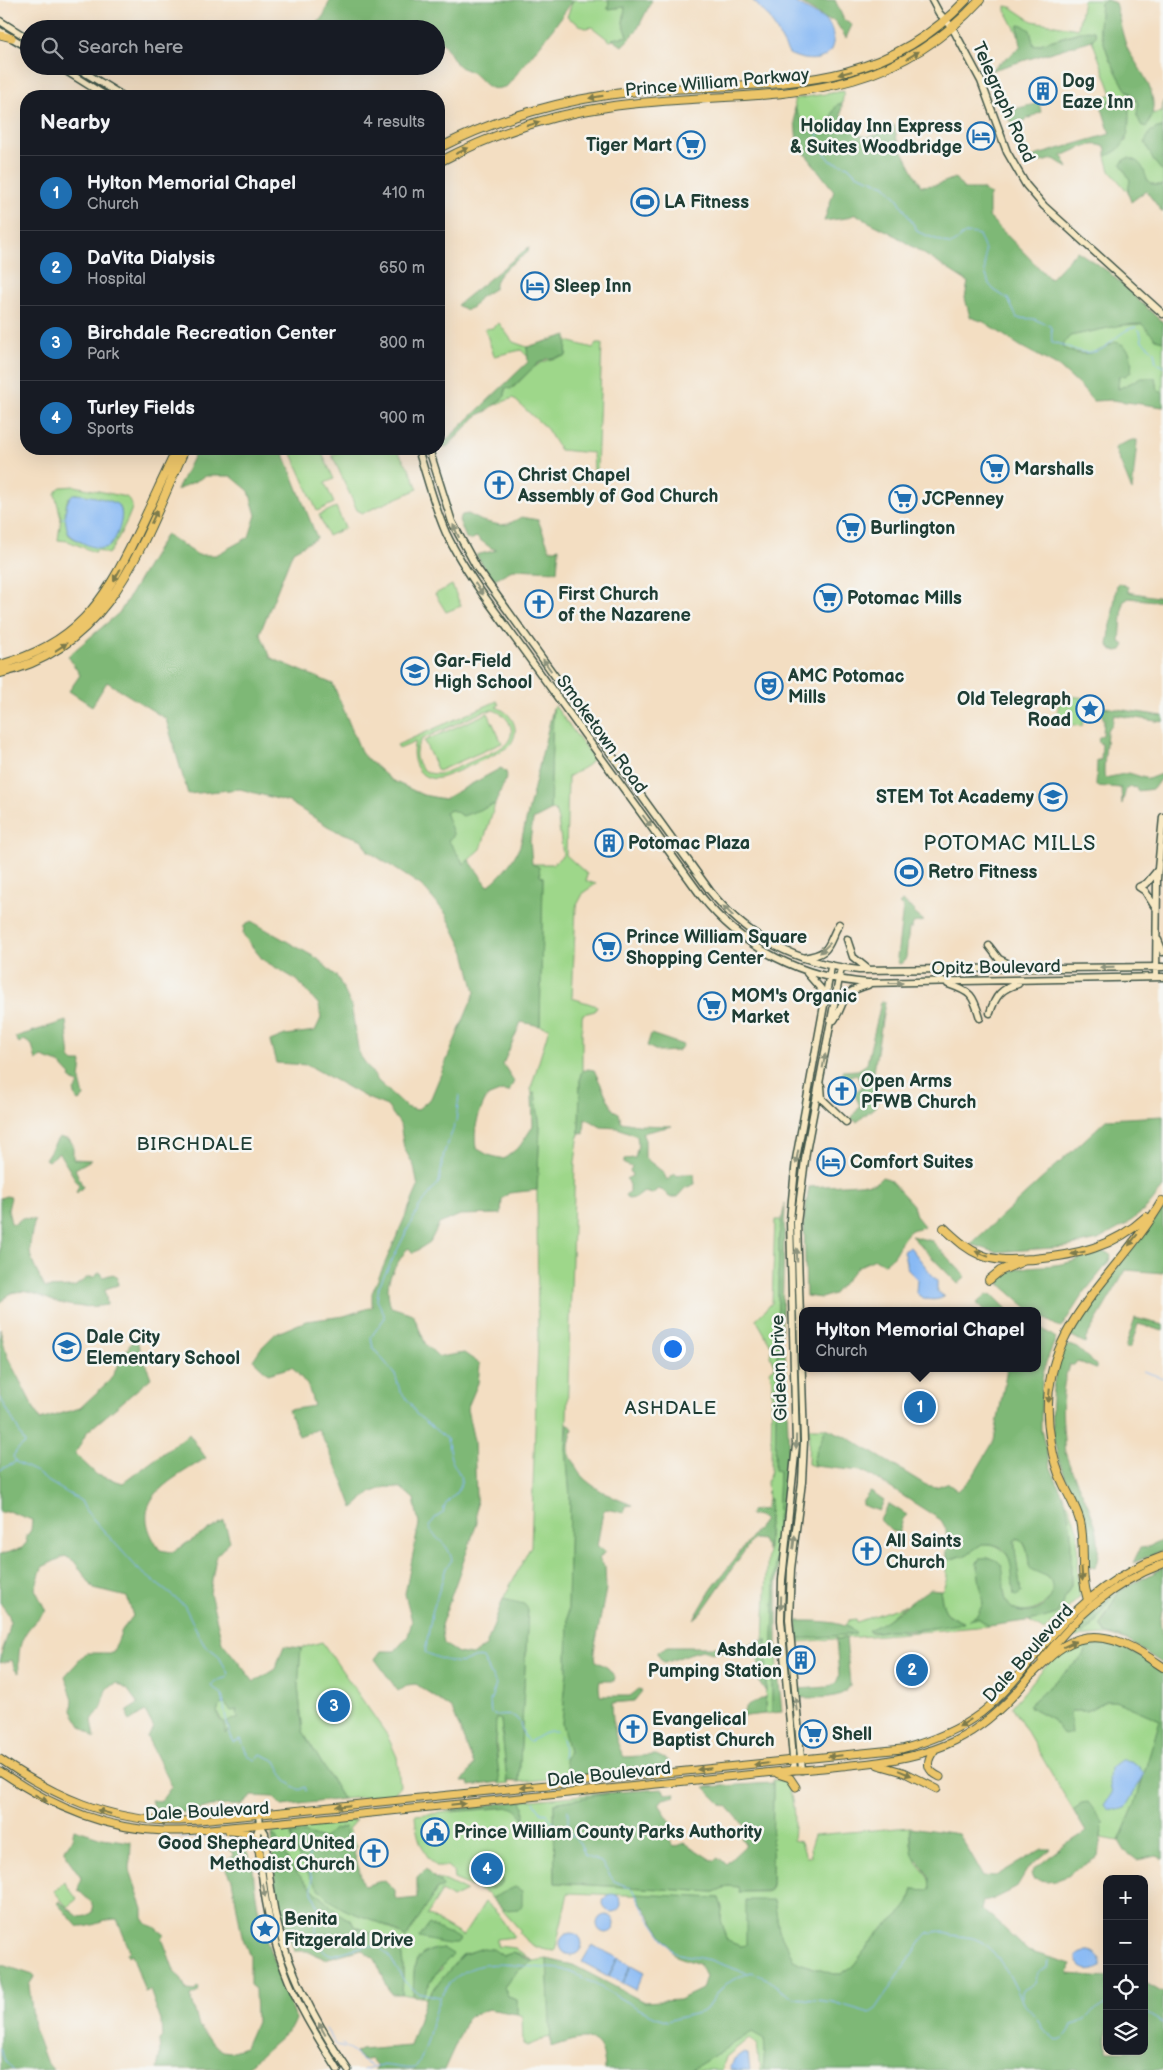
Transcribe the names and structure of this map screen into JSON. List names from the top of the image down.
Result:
{
  "streets": {
    "highway": ["Prince William Parkway"],
    "main road": [
      "Telegraph Road",
      "Smoketown Road",
      "Opitz Boulevard",
      "Gideon Drive",
      "Dale Boulevard"
    ]
  },
  "crossings": [
    ["Prince William Parkway", "Telegraph Road"],
    ["Smoketown Road", "Opitz Boulevard"],
    ["Smoketown Road", "Gideon Drive"],
    ["Opitz Boulevard", "Gideon Drive"],
    ["Gideon Drive", "Dale Boulevard"]
  ],
  "districts": ["POTOMAC MILLS", "BIRCHDALE", "ASHDALE"],
  "places": {
    "building": ["Dog Eaze Inn", "Potomac Plaza", "Ashdale Pumping Station"],
    "hotel": ["Holiday Inn Express & Suites Woodbridge", "Sleep Inn", "Comfort Suites"],
    "supermarket": [
      "Tiger Mart",
      "Marshalls",
      "JCPenney",
      "Burlington",
      "Potomac Mills",
      "Prince William Square Shopping Center",
      "MOM's Organic Market",
      "Shell"
    ],
    "sports": ["LA Fitness", "Retro Fitness"],
    "church": [
      "Christ Chapel Assembly of God Church",
      "First Church of the Nazarene",
      "Open Arms PFWB Church",
      "All Saints Church",
      "Evangelical Baptist Church",
      "Good Shepheard United Methodist Church"
    ],
    "school or university": ["Gar-Field High School", "STEM Tot Academy", "Dale City Elementary School"],
    "theatre": ["AMC Potomac Mills"],
    "place": ["Old Telegraph Road", "Benita Fitzgerald Drive"],
    "public building": ["Prince William County Parks Authority"]
  },
  "page": {
    "search": "Search here",
    "heading": ["Nearby", "4 results"],
    "list": [
      {
        "mark": "1",
        "name": "Hylton Memorial Chapel",
        "note": "Church",
        "value": "410 m"
      },
      {
        "mark": "2",
        "name": "DaVita Dialysis",
        "note": "Hospital",
        "value": "650 m"
      },
      {
        "mark": "3",
        "name": "Birchdale Recreation Center",
        "note": "Park",
        "value": "800 m"
      },
      {
        "mark": "4",
        "name": "Turley Fields",
        "note": "Sports",
        "value": "900 m"
      }
    ],
    "popup": ["Hylton Memorial Chapel", "Church"],
    "pins": [
      "1",
      "2",
      "3",
      "4"
    ],
    "map_buttons": ["+", "−"]
  }
}
